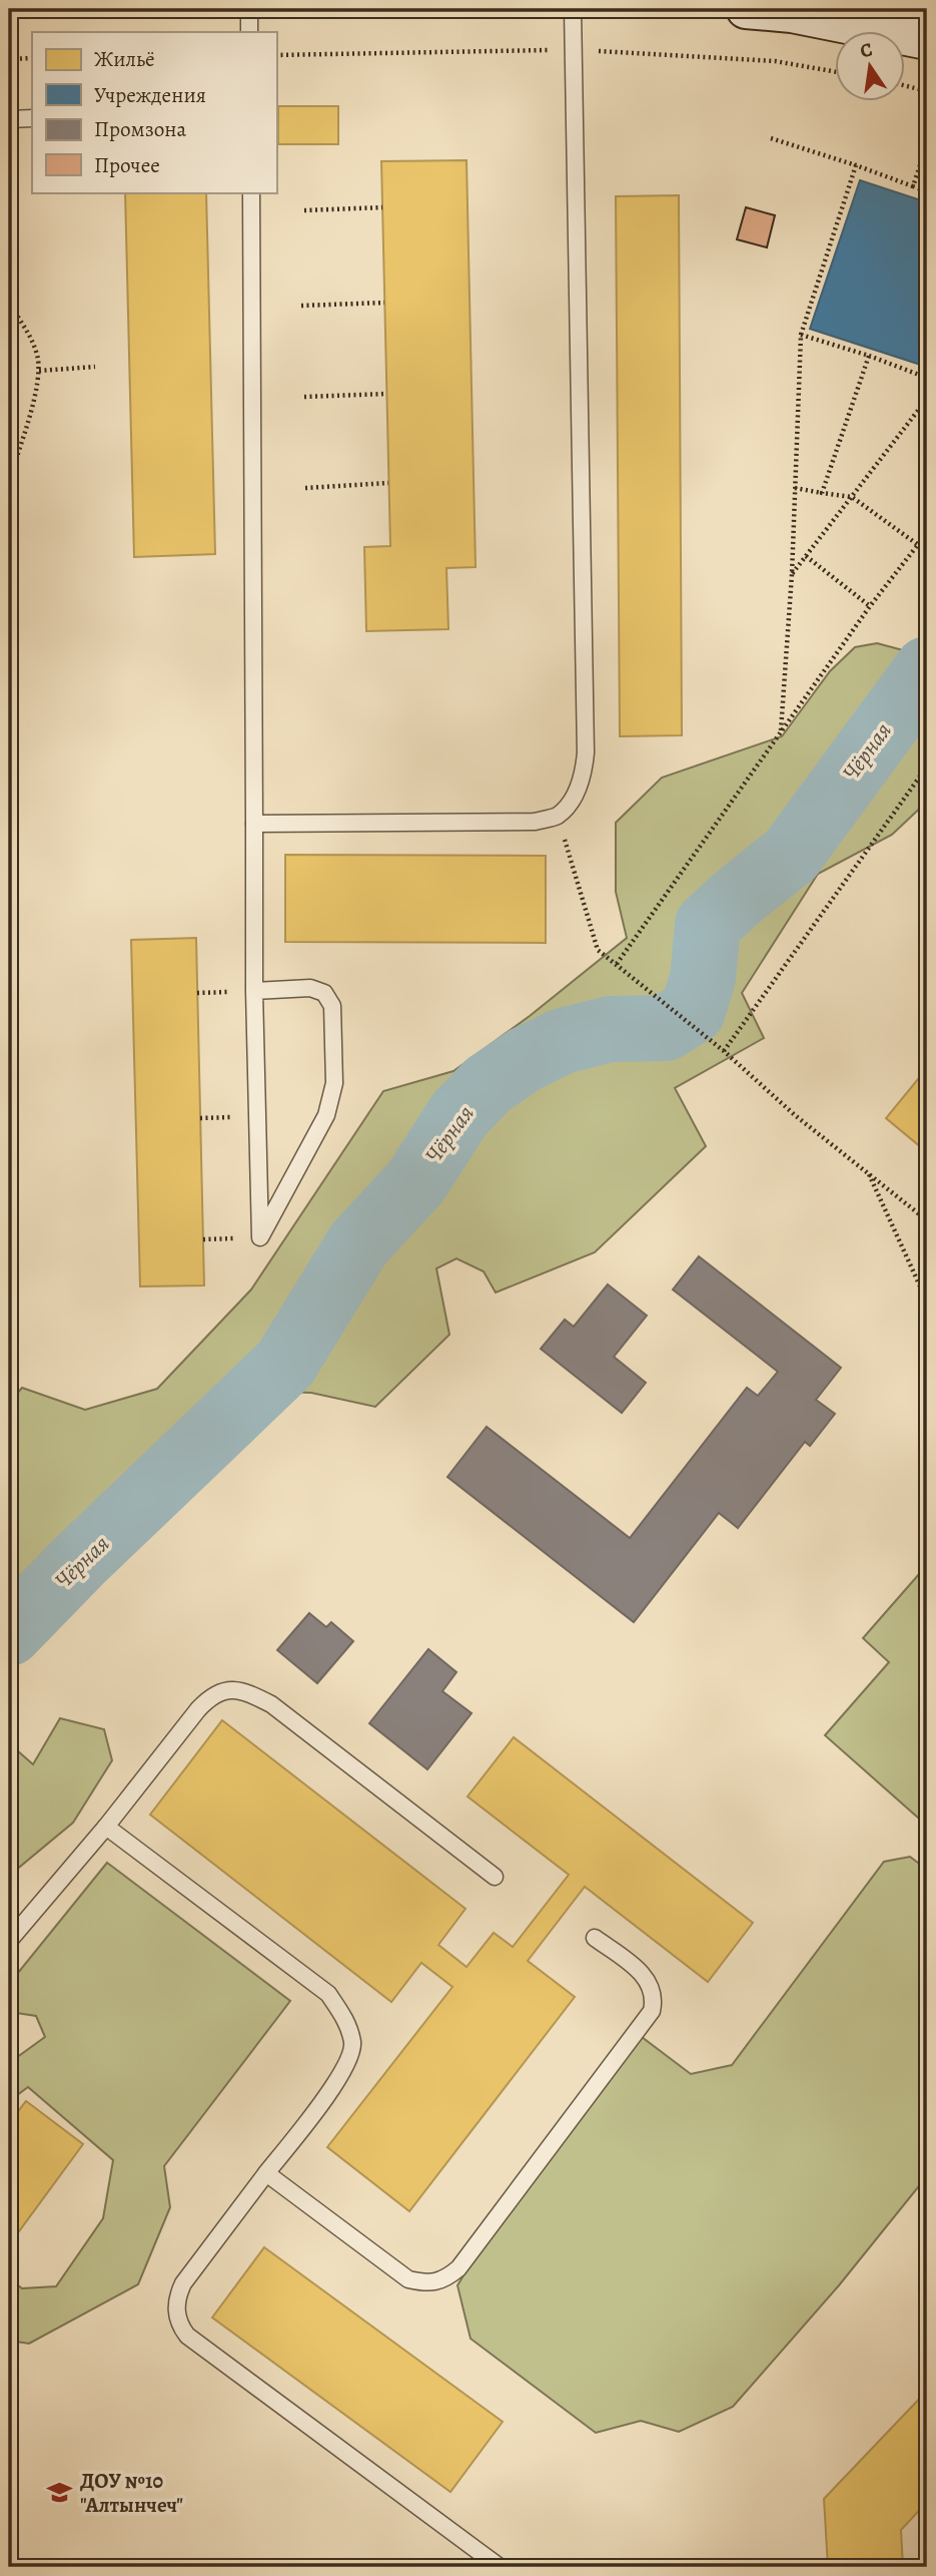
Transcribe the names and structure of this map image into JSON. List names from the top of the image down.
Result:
{
  "water": ["Чёрная"],
  "places": {
    "school or university": ["ДОУ №10 \"Алтынчеч\""]
  },
  "legend": [
    "Жильё",
    "Учреждения",
    "Промзона",
    "Прочее"
  ],
  "north": "top"
}
